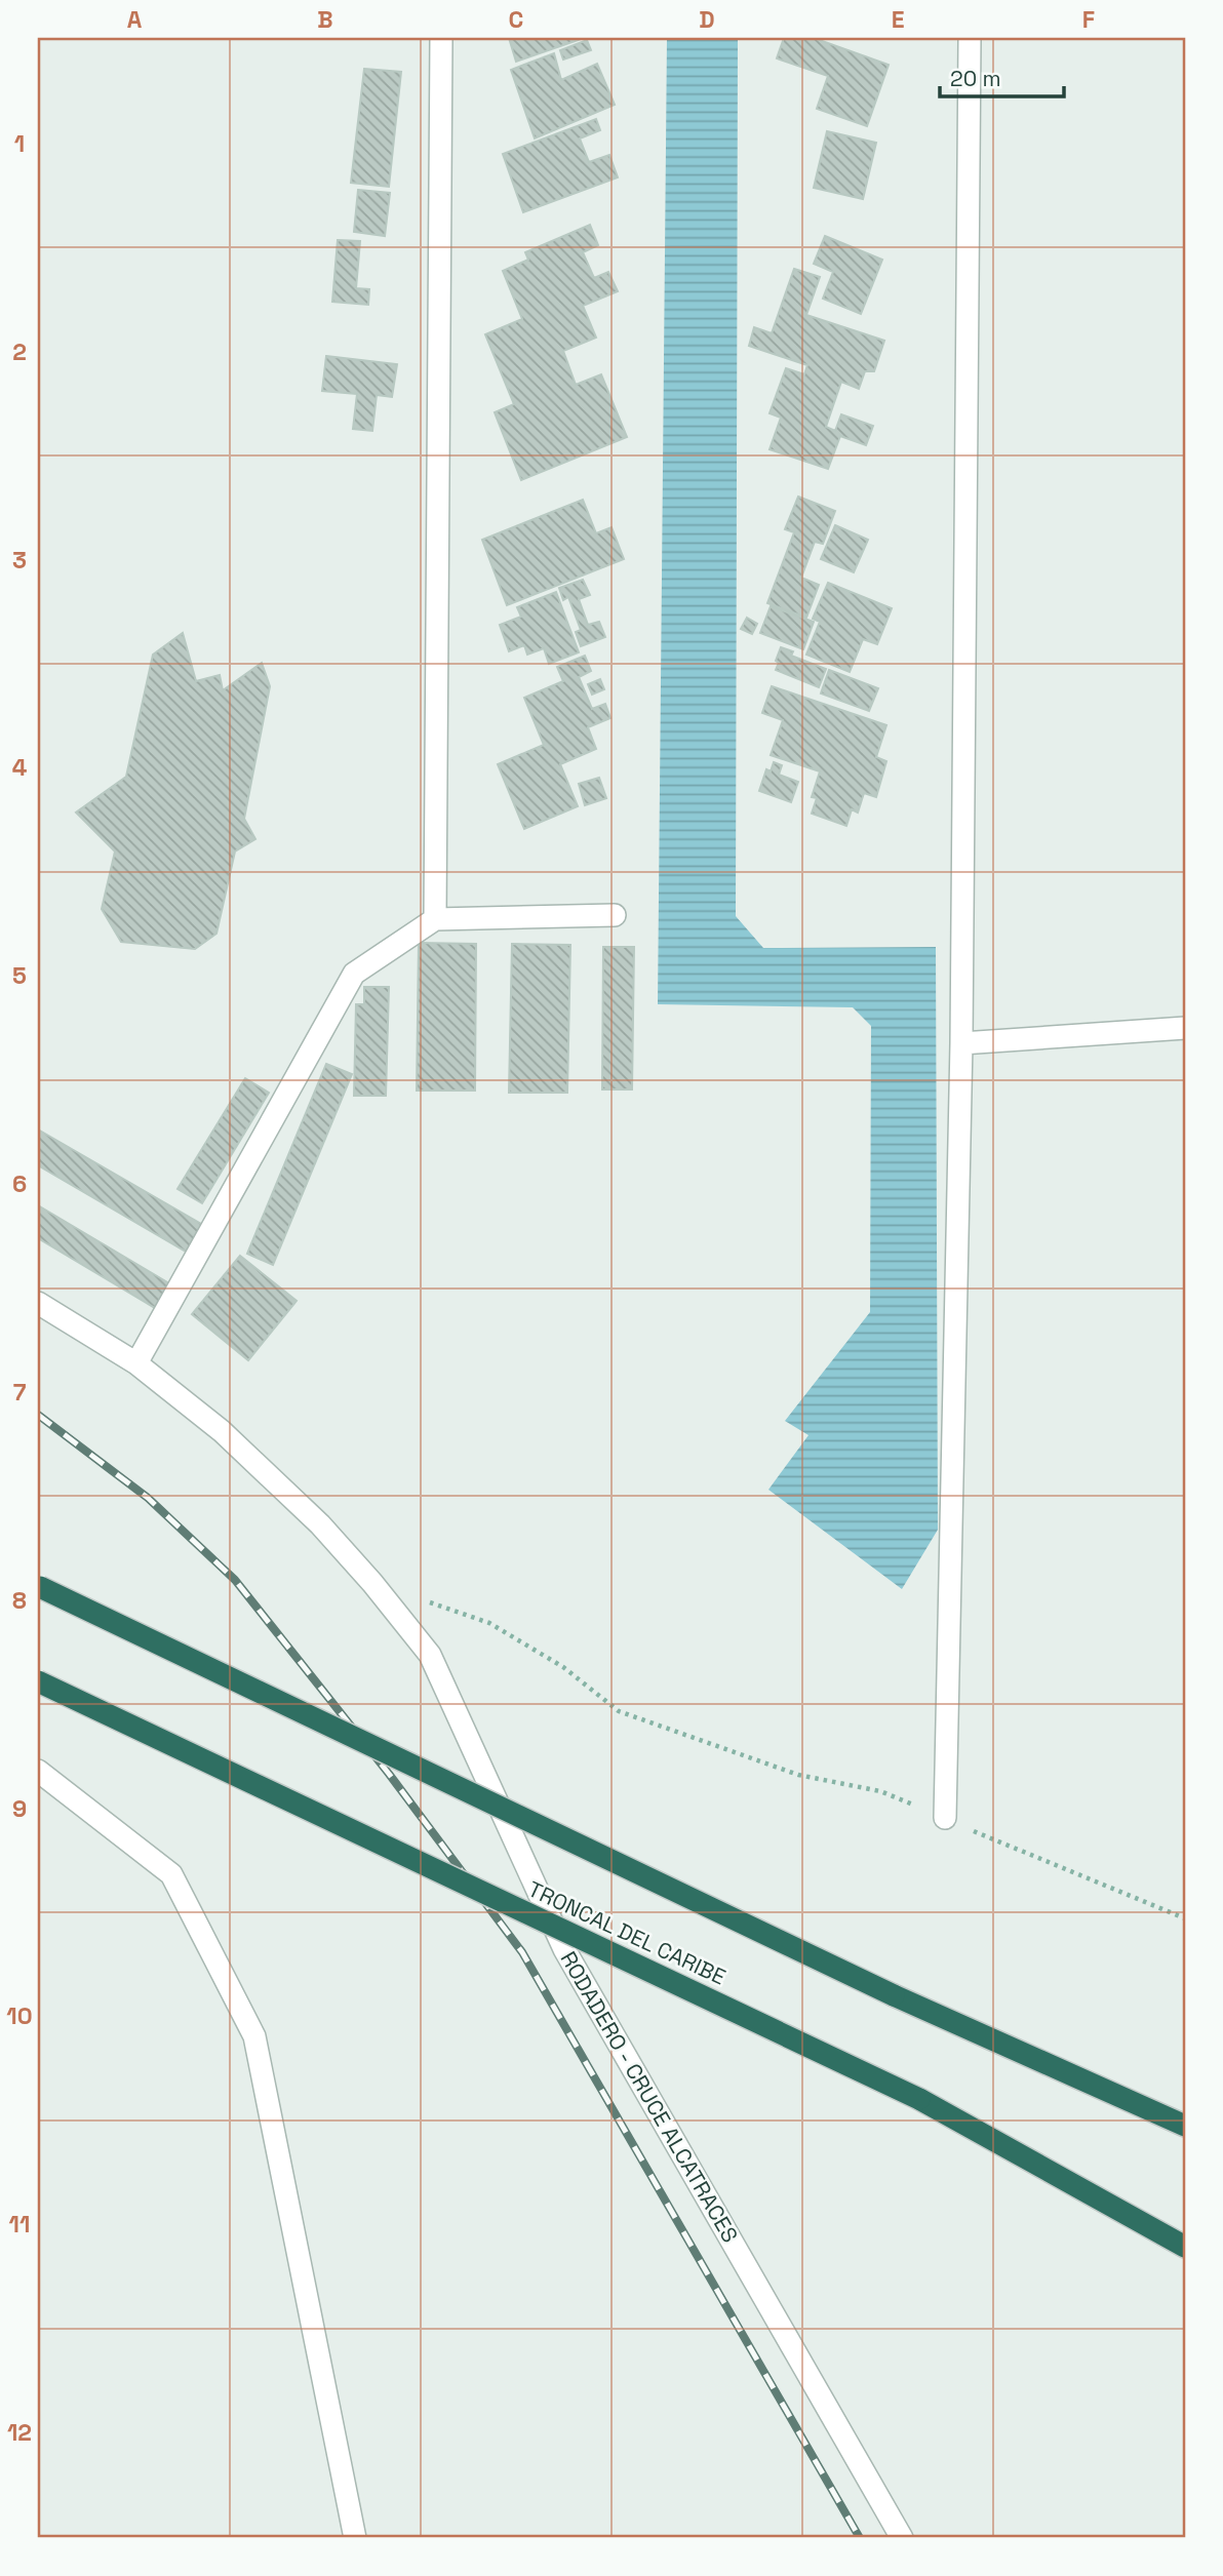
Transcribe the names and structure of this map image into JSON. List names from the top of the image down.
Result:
{
  "streets": {
    "highway": ["TRONCAL DEL CARIBE"],
    "street": ["RODADERO - CRUCE ALCATRACES"]
  },
  "scale_bar": "20 m",
  "grid": {
    "columns": [
      "A",
      "B",
      "C",
      "D",
      "E",
      "F"
    ],
    "rows": [
      "1",
      "2",
      "3",
      "4",
      "5",
      "6",
      "7",
      "8",
      "9",
      "10",
      "11",
      "12"
    ]
  }
}
